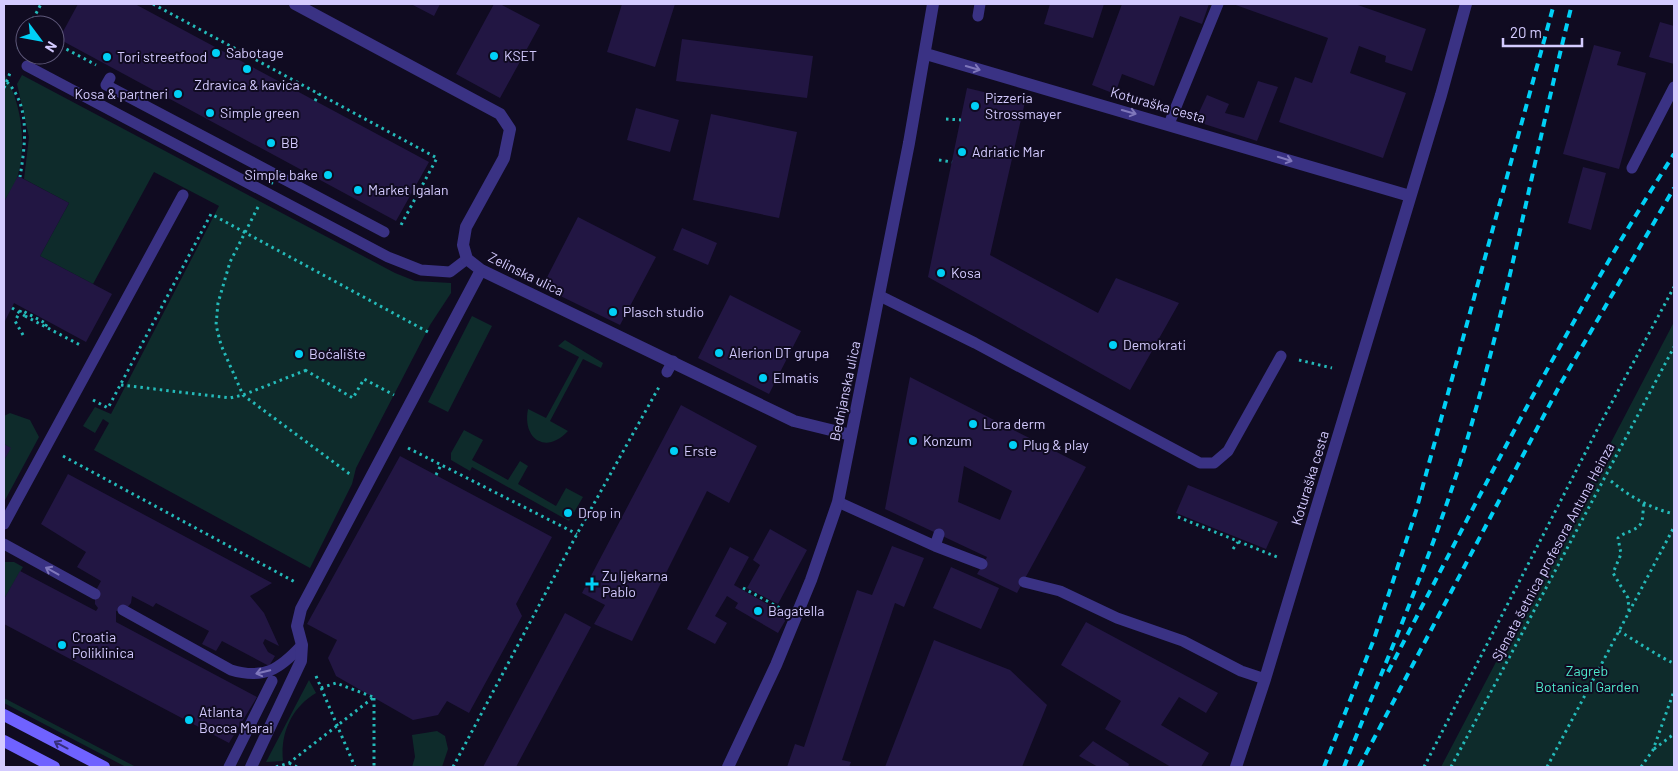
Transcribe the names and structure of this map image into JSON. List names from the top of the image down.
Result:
{
  "streets": {
    "street": ["Koturaška cesta", "Zelinska ulica", "Bednjanska ulica"],
    "path": ["Sjenata šetnica profesora Antuna Heinza"]
  },
  "crossings": [
    ["Koturaška cesta", "Bednjanska ulica"],
    ["Zelinska ulica", "Bednjanska ulica"]
  ],
  "one_way": ["Koturaška cesta"],
  "parks": ["Zagreb Botanical Garden"],
  "places": {
    "other": [
      "Sabotage",
      "KSET",
      "Tori streetfood",
      "Zdravica & kavica",
      "Kosa & partneri",
      "Pizzeria Strossmayer",
      "Simple green",
      "BB",
      "Adriatic Mar",
      "Simple bake",
      "Market Igalan",
      "Kosa",
      "Plasch studio",
      "Demokrati",
      "Alerion DT grupa",
      "Boćalište",
      "Elmatis",
      "Lora derm",
      "Konzum",
      "Plug & play",
      "Erste",
      "Drop in",
      "Bagatella",
      "Croatia Poliklinica",
      "Atlanta Bocca Marai"
    ],
    "health": ["Zu ljekarna Pablo"]
  },
  "scale_bar": "20 m",
  "north": "bottom right"
}
